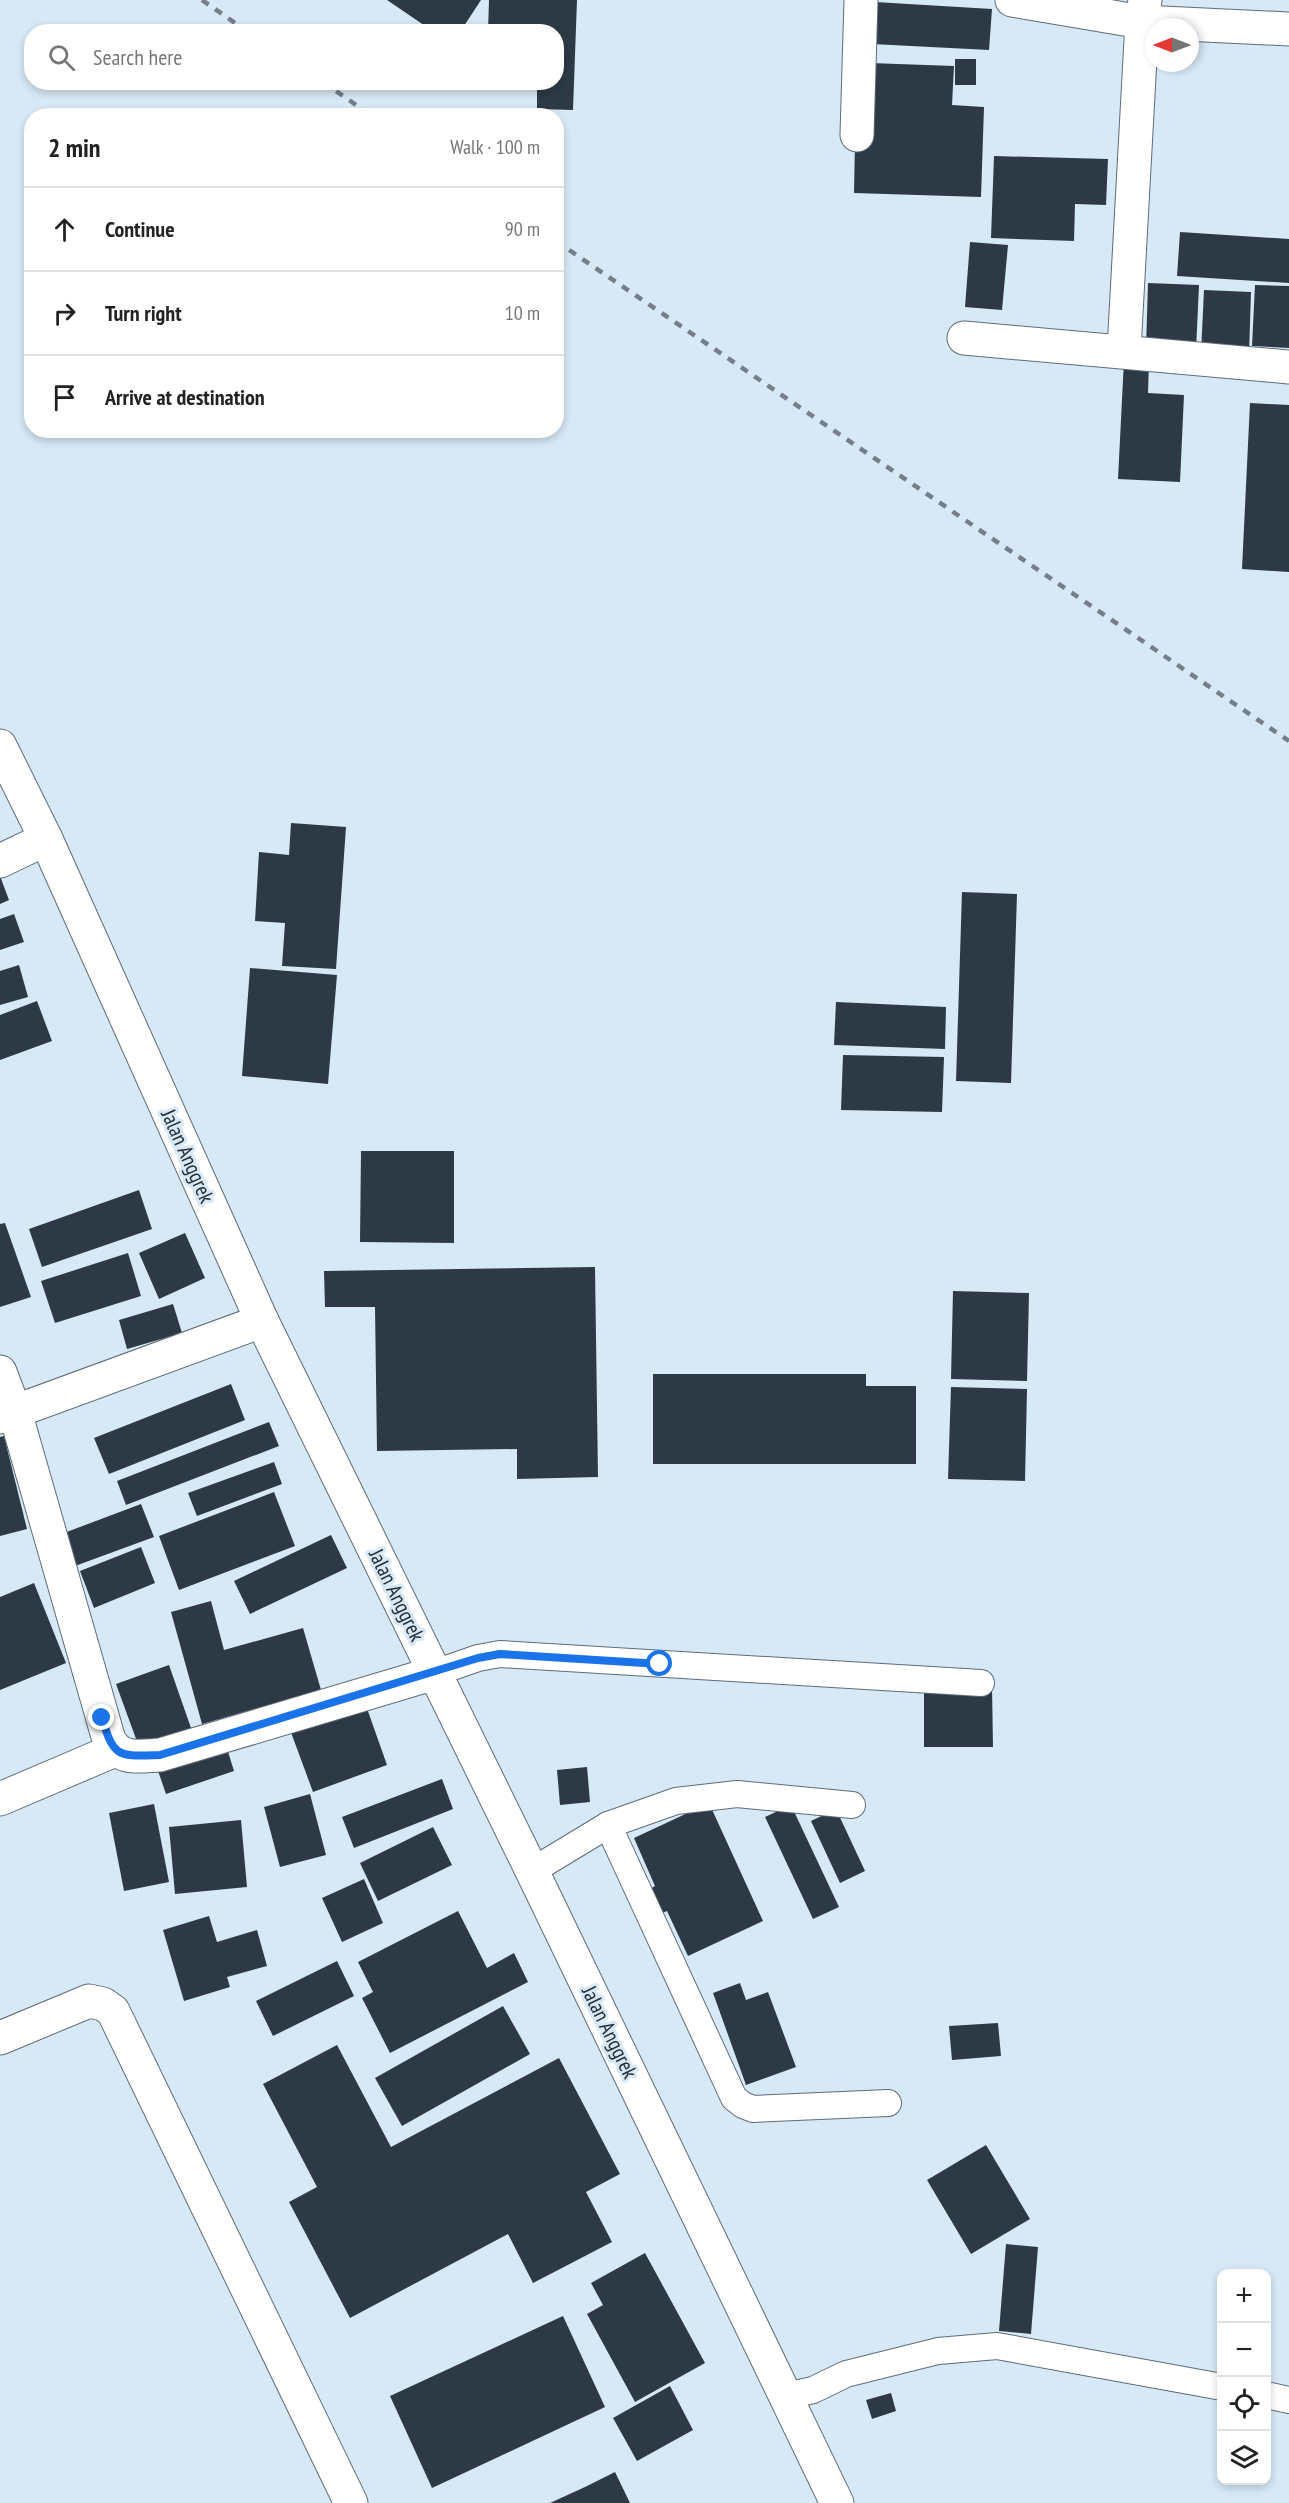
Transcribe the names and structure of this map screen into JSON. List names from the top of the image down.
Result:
{
  "streets": {
    "main road": ["Jalan Anggrek"]
  },
  "north": "left",
  "page": {
    "search": "Search here",
    "heading": ["2 min", "Walk · 100 m"],
    "list": [
      ["Continue", "90 m"],
      ["Turn right", "10 m"],
      "Arrive at destination"
    ],
    "map_buttons": ["+", "−"]
  }
}
